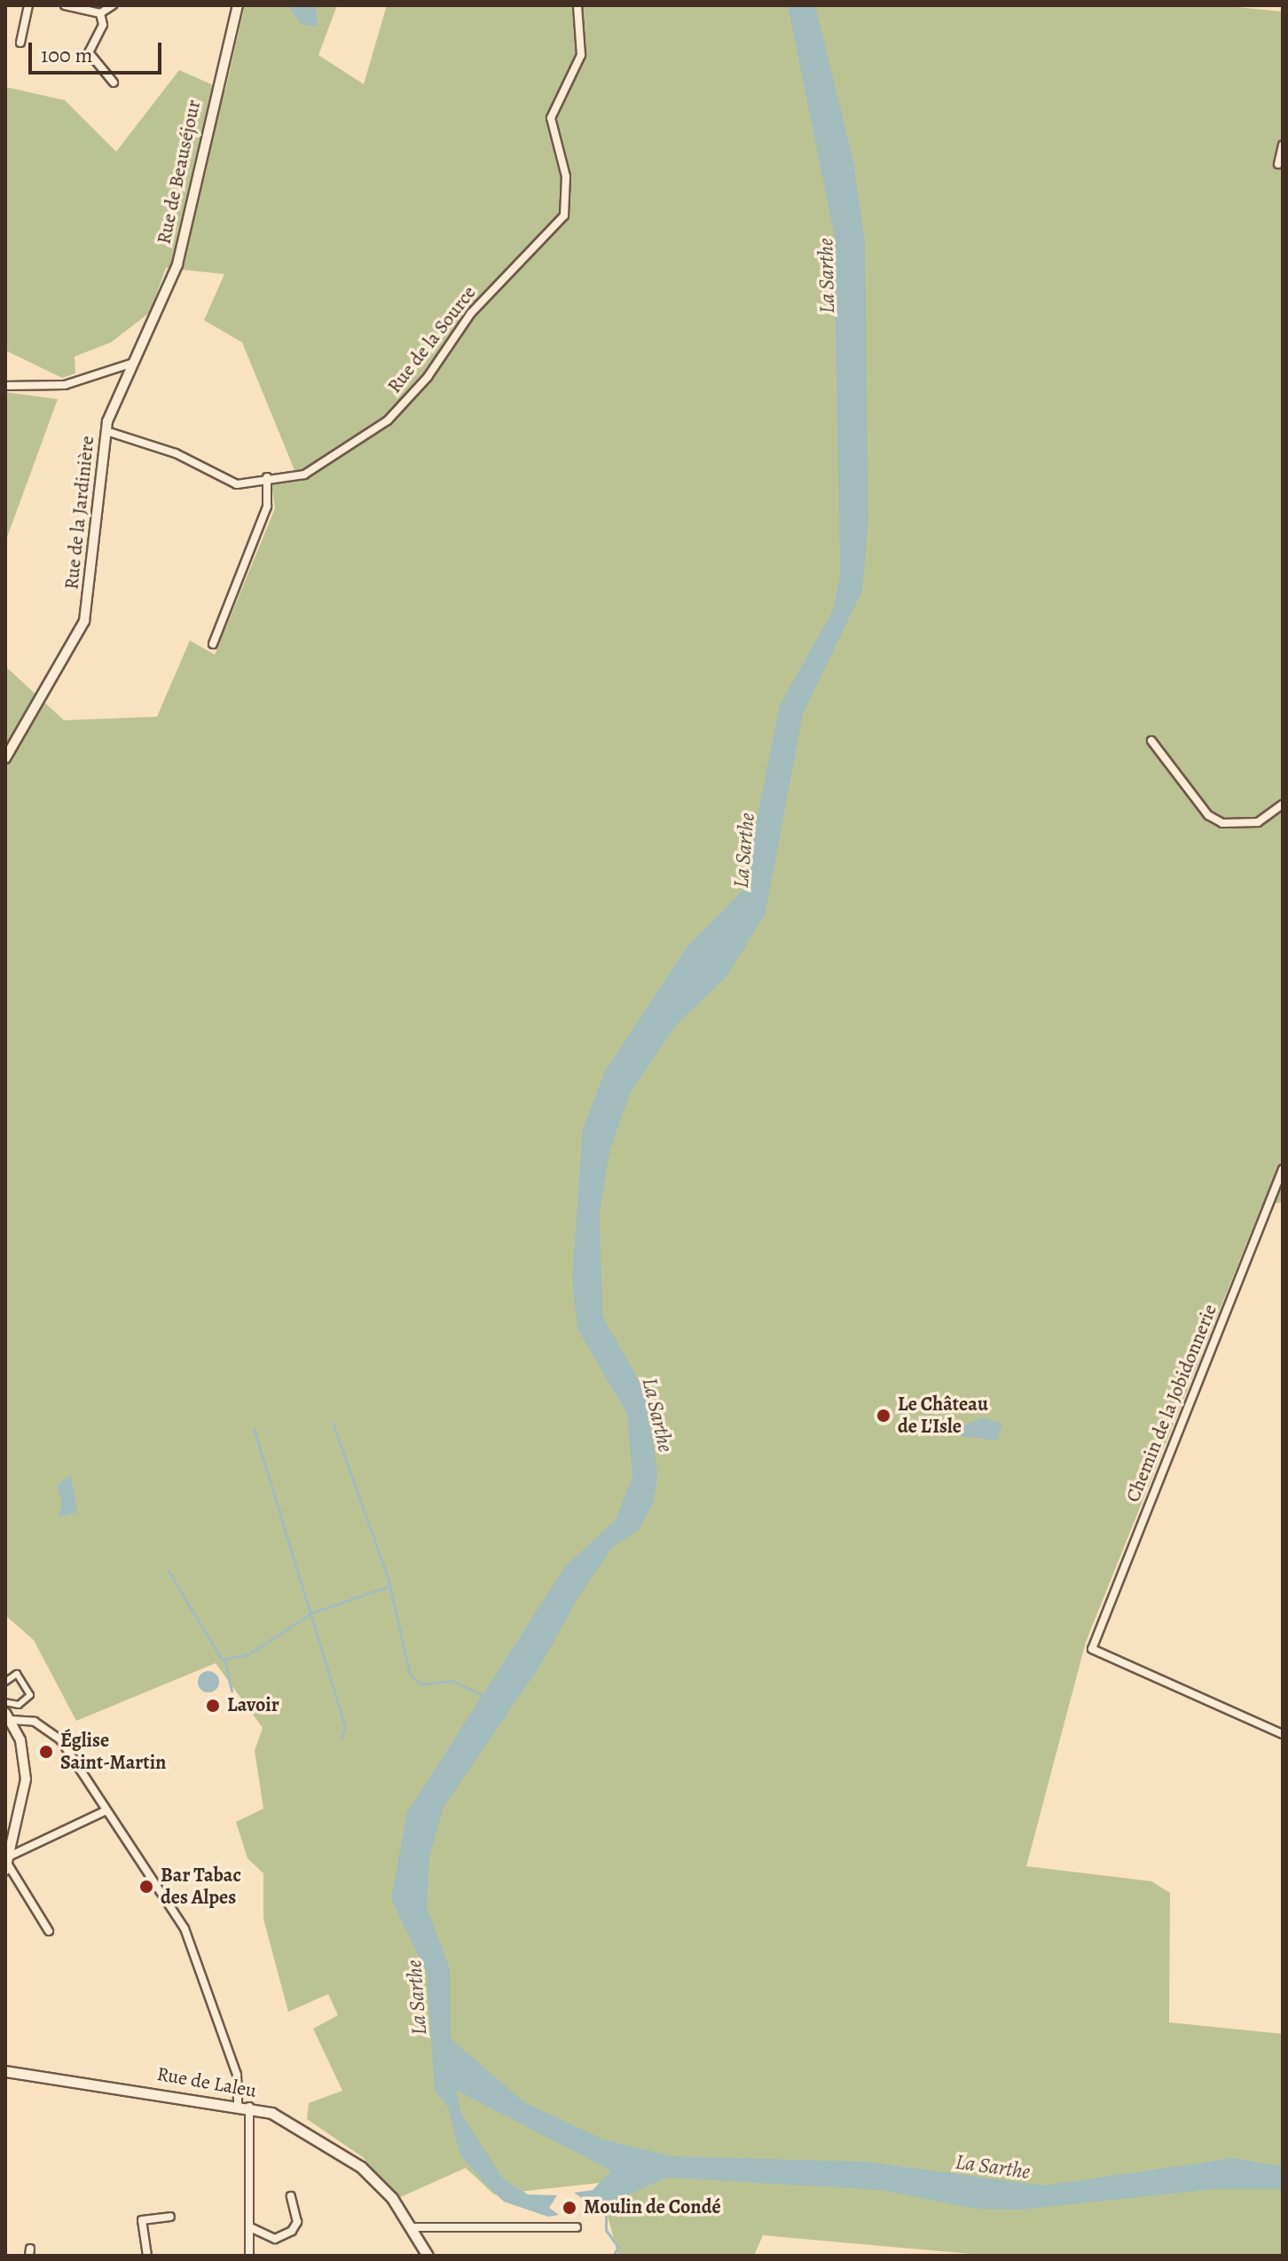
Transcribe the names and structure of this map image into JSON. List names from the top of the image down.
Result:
{
  "streets": {
    "main road": ["Rue de Laleu"],
    "street": [
      "Rue de Beauséjour",
      "Rue de la Source",
      "Rue de la Jardinière",
      "Chemin de la Jobidonnerie"
    ]
  },
  "crossings": [
    ["Rue de Beauséjour", "Rue de la Jardinière"],
    ["Rue de la Source", "Rue de la Jardinière"]
  ],
  "water": ["La Sarthe"],
  "places": [
    "Le Château de L'Isle",
    "Lavoir",
    "Église Saint-Martin",
    "Bar Tabac des Alpes",
    "Moulin de Condé"
  ],
  "scale_bar": "100 m"
}
